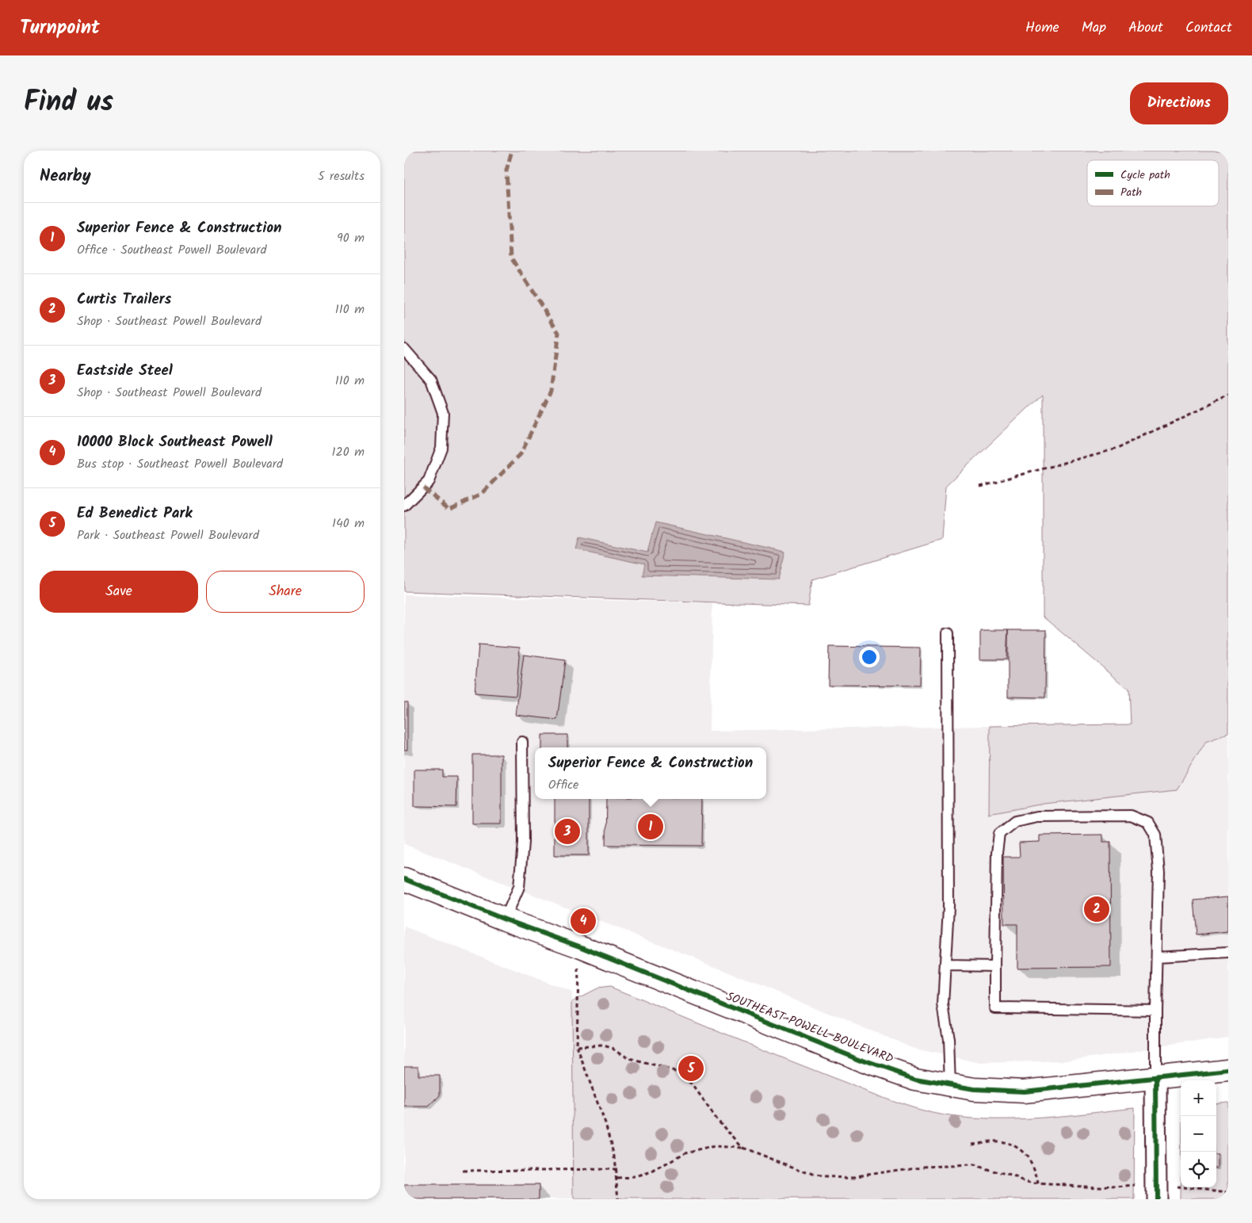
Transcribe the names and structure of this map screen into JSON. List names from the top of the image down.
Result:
{
  "streets": {
    "main road": ["SOUTHEAST POWELL BOULEVARD"]
  },
  "legend": ["Cycle path", "Path"],
  "page": {
    "header": "Turnpoint",
    "nav": [
      "Home",
      "Map",
      "About",
      "Contact"
    ],
    "title": "Find us",
    "buttons": [
      "Directions",
      ["Save", "Share"]
    ],
    "heading": ["Nearby", "5 results"],
    "list": [
      {
        "mark": "1",
        "name": "Superior Fence & Construction",
        "note": "Office · Southeast Powell Boulevard",
        "value": "90 m"
      },
      {
        "mark": "2",
        "name": "Curtis Trailers",
        "note": "Shop · Southeast Powell Boulevard",
        "value": "110 m"
      },
      {
        "mark": "3",
        "name": "Eastside Steel",
        "note": "Shop · Southeast Powell Boulevard",
        "value": "110 m"
      },
      {
        "mark": "4",
        "name": "10000 Block Southeast Powell",
        "note": "Bus stop · Southeast Powell Boulevard",
        "value": "120 m"
      },
      {
        "mark": "5",
        "name": "Ed Benedict Park",
        "note": "Park · Southeast Powell Boulevard",
        "value": "140 m"
      }
    ],
    "popup": ["Superior Fence & Construction", "Office"],
    "pins": [
      "1",
      "3",
      "2",
      "4",
      "5"
    ],
    "map_buttons": ["+", "−"]
  }
}
